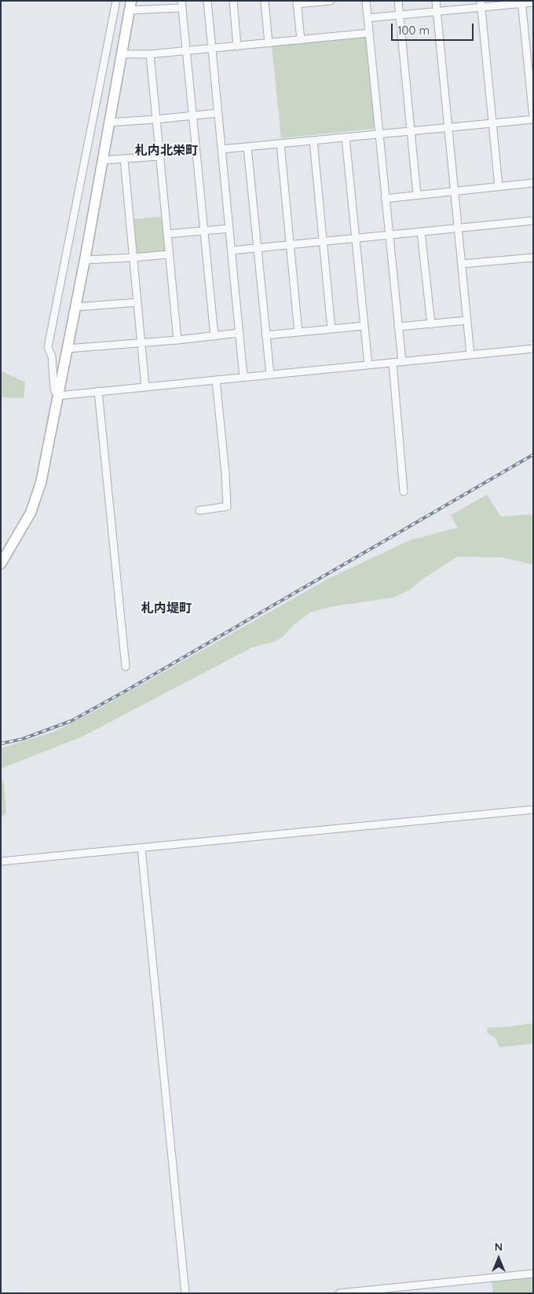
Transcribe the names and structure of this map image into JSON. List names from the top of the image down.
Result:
{
  "districts": ["札内北栄町", "札内堤町"],
  "scale_bar": "100 m",
  "north": "top"
}
